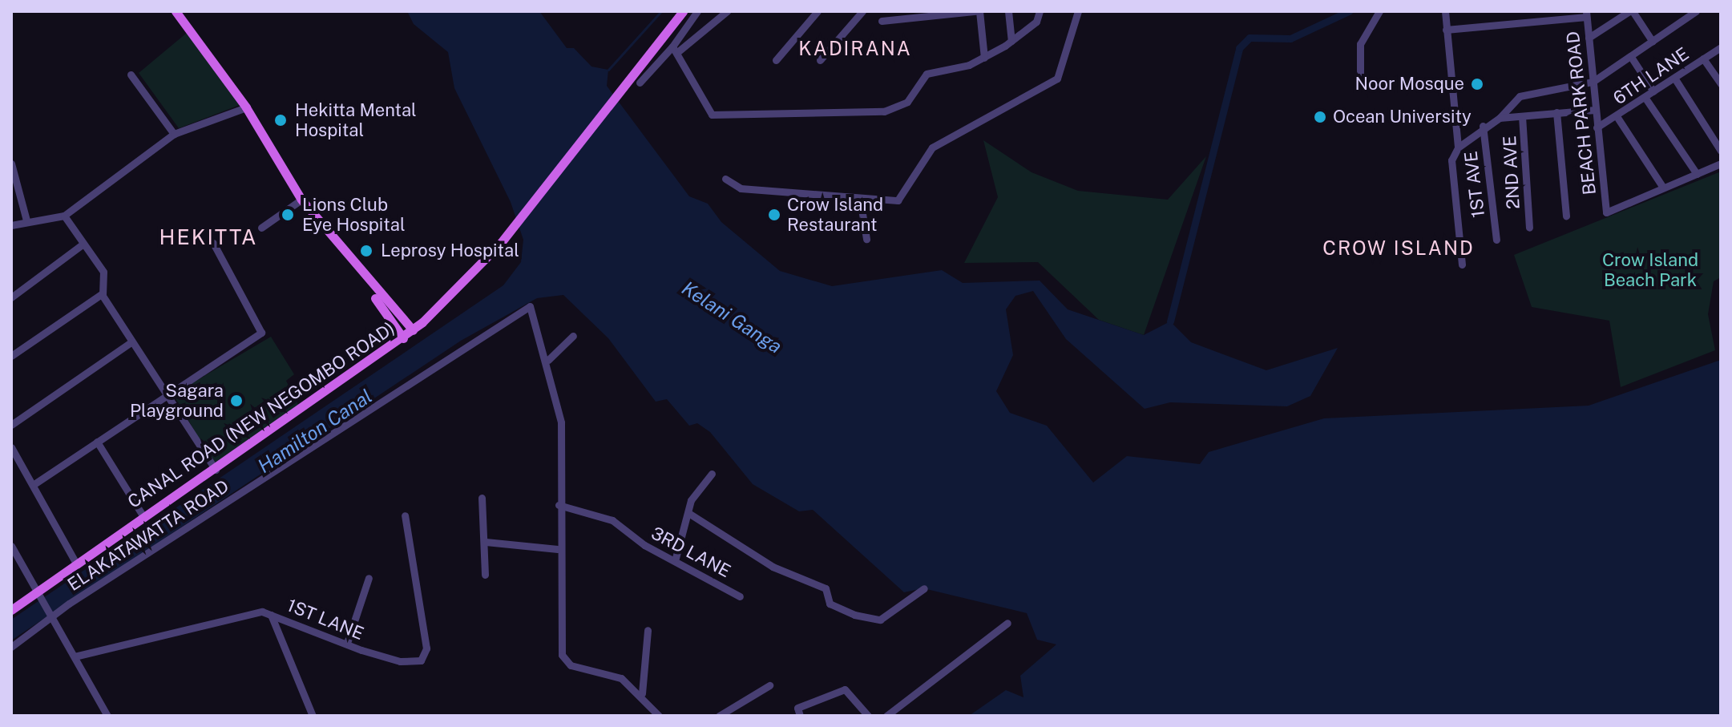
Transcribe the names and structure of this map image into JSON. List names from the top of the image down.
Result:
{
  "streets": {
    "main road": ["CANAL ROAD (NEW NEGOMBO ROAD)"],
    "street": [
      "6TH LANE",
      "BEACH PARK ROAD",
      "2ND AVE",
      "1ST AVE",
      "ELAKATAWATTA ROAD",
      "3RD LANE",
      "1ST LANE"
    ]
  },
  "crossings": [
    ["6TH LANE", "BEACH PARK ROAD"]
  ],
  "districts": ["KADIRANA", "HEKITTA", "CROW ISLAND"],
  "water": ["Kelani Ganga", "Hamilton Canal"],
  "parks": ["Crow Island Beach Park"],
  "places": [
    "Noor Mosque",
    "Ocean University",
    "Hekitta Mental Hospital",
    "Lions Club Eye Hospital",
    "Crow Island Restaurant",
    "Leprosy Hospital",
    "Sagara Playground"
  ]
}
